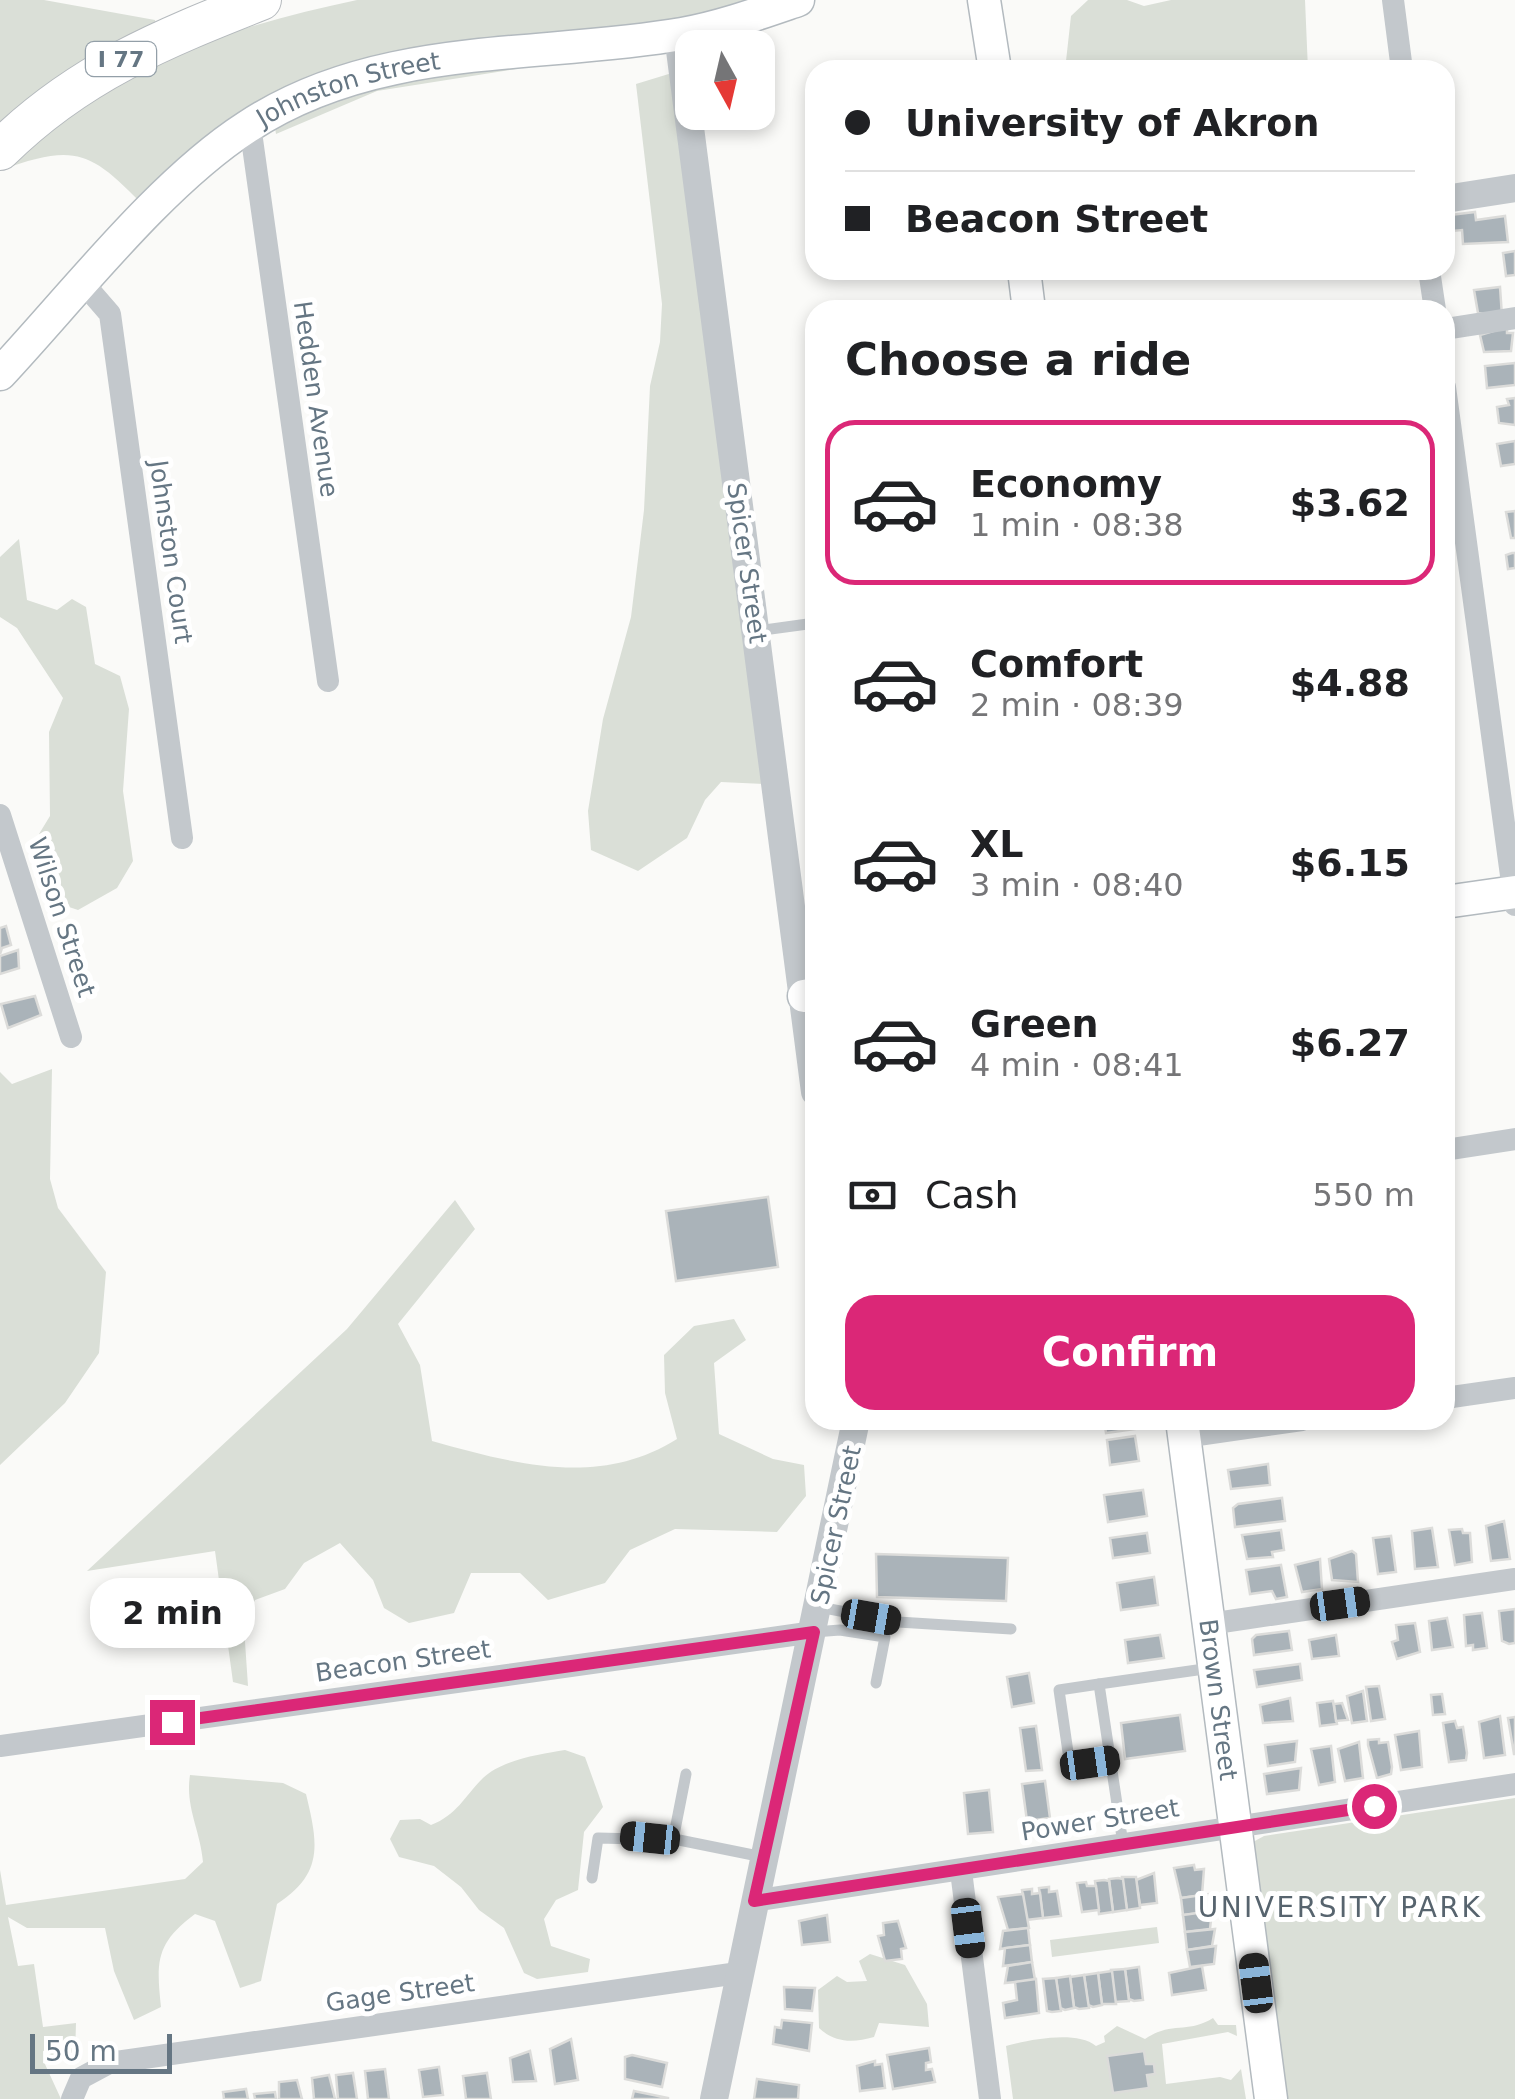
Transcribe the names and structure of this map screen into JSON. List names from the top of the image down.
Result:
{
  "streets": {
    "highway": ["I 77"],
    "main road": ["Johnston Street", "Brown Street"],
    "street": [
      "Hedden Avenue",
      "Johnston Court",
      "Spicer Street",
      "Wilson Street",
      "Beacon Street",
      "Power Street",
      "Gage Street"
    ]
  },
  "crossings": [
    ["Johnston Street", "Hedden Avenue"],
    ["Johnston Street", "Johnston Court"],
    ["Spicer Street", "Beacon Street"],
    ["Spicer Street", "Power Street"],
    ["Spicer Street", "Gage Street"],
    ["Brown Street", "Power Street"]
  ],
  "districts": ["UNIVERSITY PARK"],
  "scale_bar": "50 m",
  "north": "bottom",
  "page": {
    "banner": ["University of Akron", "Beacon Street"],
    "heading": "Choose a ride",
    "list": [
      {
        "name": "Economy",
        "note": "1 min · 08:38",
        "value": "$3.62"
      },
      {
        "name": "Comfort",
        "note": "2 min · 08:39",
        "value": "$4.88"
      },
      {
        "name": "XL",
        "note": "3 min · 08:40",
        "value": "$6.15"
      },
      {
        "name": "Green",
        "note": "4 min · 08:41",
        "value": "$6.27"
      }
    ],
    "pay": ["Cash", "550 m"],
    "buttons": "Confirm",
    "bubble": "2 min",
    "scale": "50 m"
  }
}
